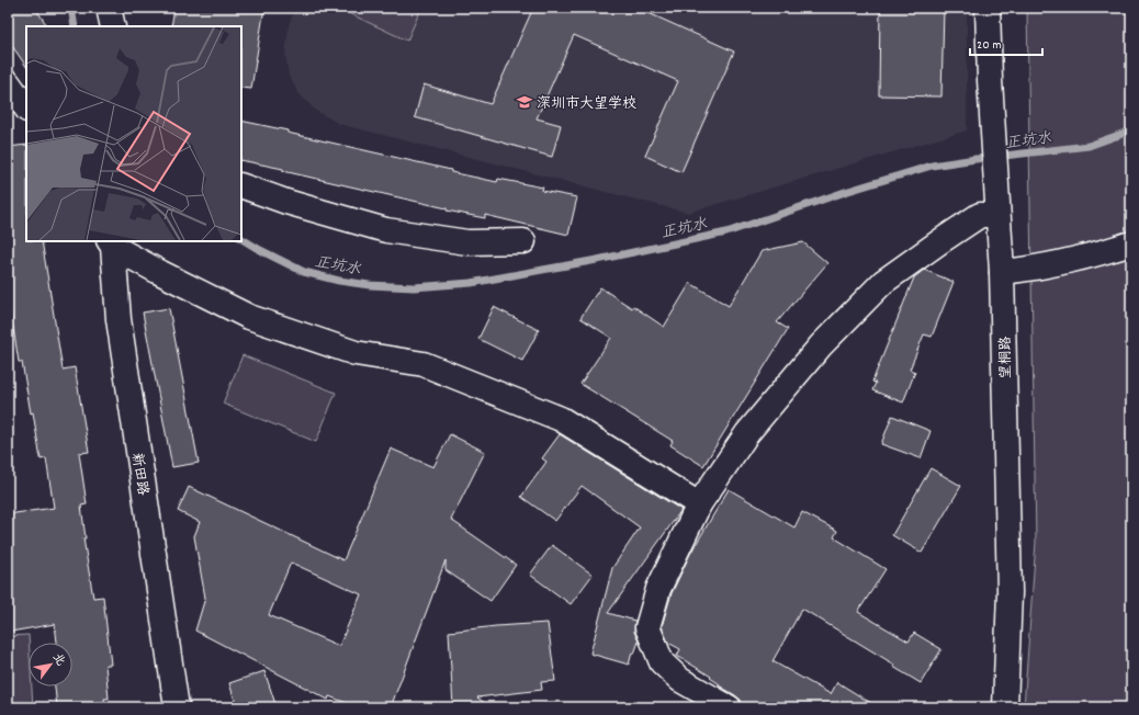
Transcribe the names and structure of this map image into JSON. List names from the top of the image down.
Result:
{
  "streets": {
    "street": ["望桐路", "新田路"]
  },
  "water": ["正坑水"],
  "places": {
    "school or university": ["深圳市大望学校"]
  },
  "scale_bar": "20 m",
  "north": "top right"
}
